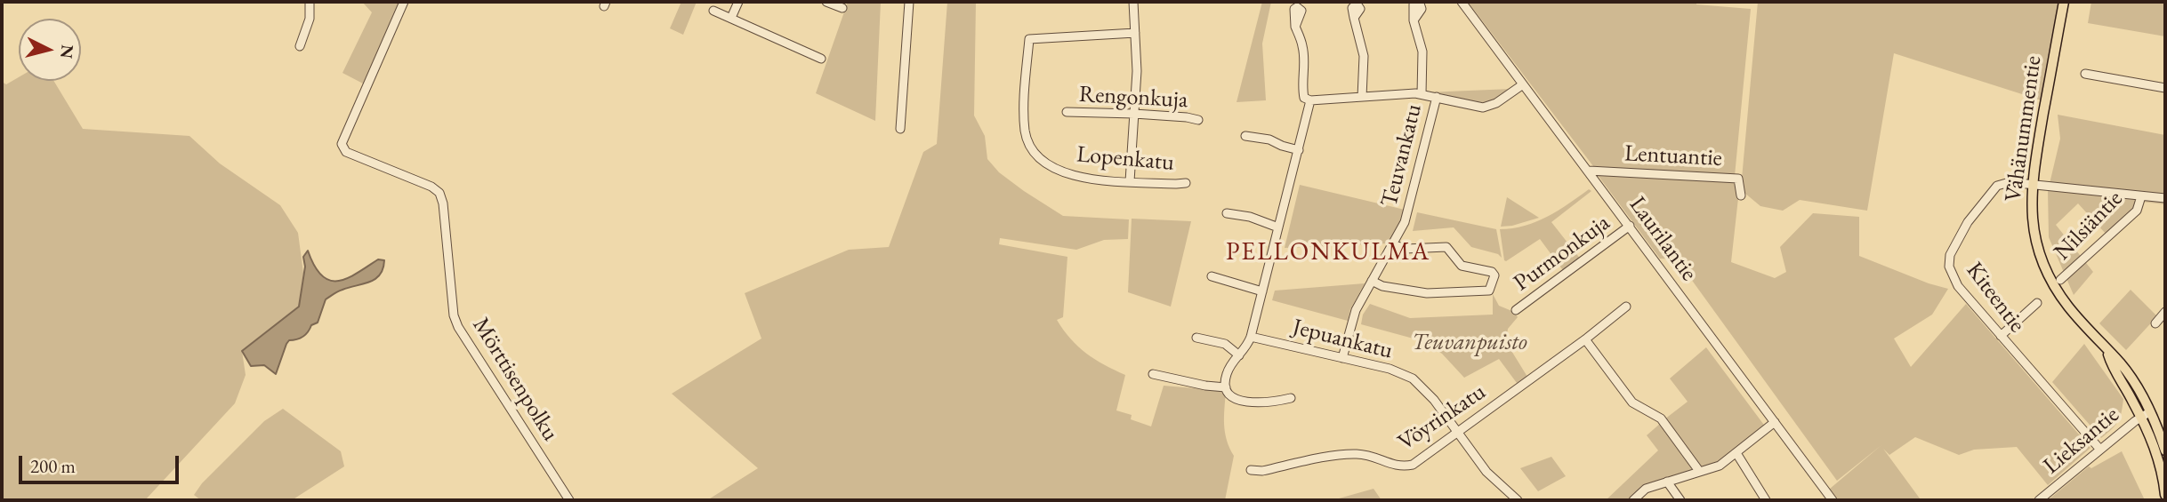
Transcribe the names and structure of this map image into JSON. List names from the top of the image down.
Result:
{
  "streets": {
    "main road": ["Vähänummentie"],
    "street": [
      "Rengonkuja",
      "Teuvankatu",
      "Lentuantie",
      "Lopenkatu",
      "Nilsiäntie",
      "Laurilantie",
      "Purmonkuja",
      "Kiteentie",
      "Jepuankatu",
      "Mörttisenpolku",
      "Vöyrinkatu",
      "Lieksantie"
    ]
  },
  "crossings": [
    ["Vähänummentie", "Nilsiäntie"],
    ["Vähänummentie", "Kiteentie"],
    ["Vähänummentie", "Lieksantie"],
    ["Teuvankatu", "Jepuankatu"],
    ["Lentuantie", "Laurilantie"],
    ["Nilsiäntie", "Kiteentie"],
    ["Laurilantie", "Purmonkuja"],
    ["Kiteentie", "Lieksantie"],
    ["Jepuankatu", "Vöyrinkatu"]
  ],
  "districts": ["PELLONKULMA"],
  "parks": ["Teuvanpuisto"],
  "scale_bar": "200 m",
  "north": "right"
}
